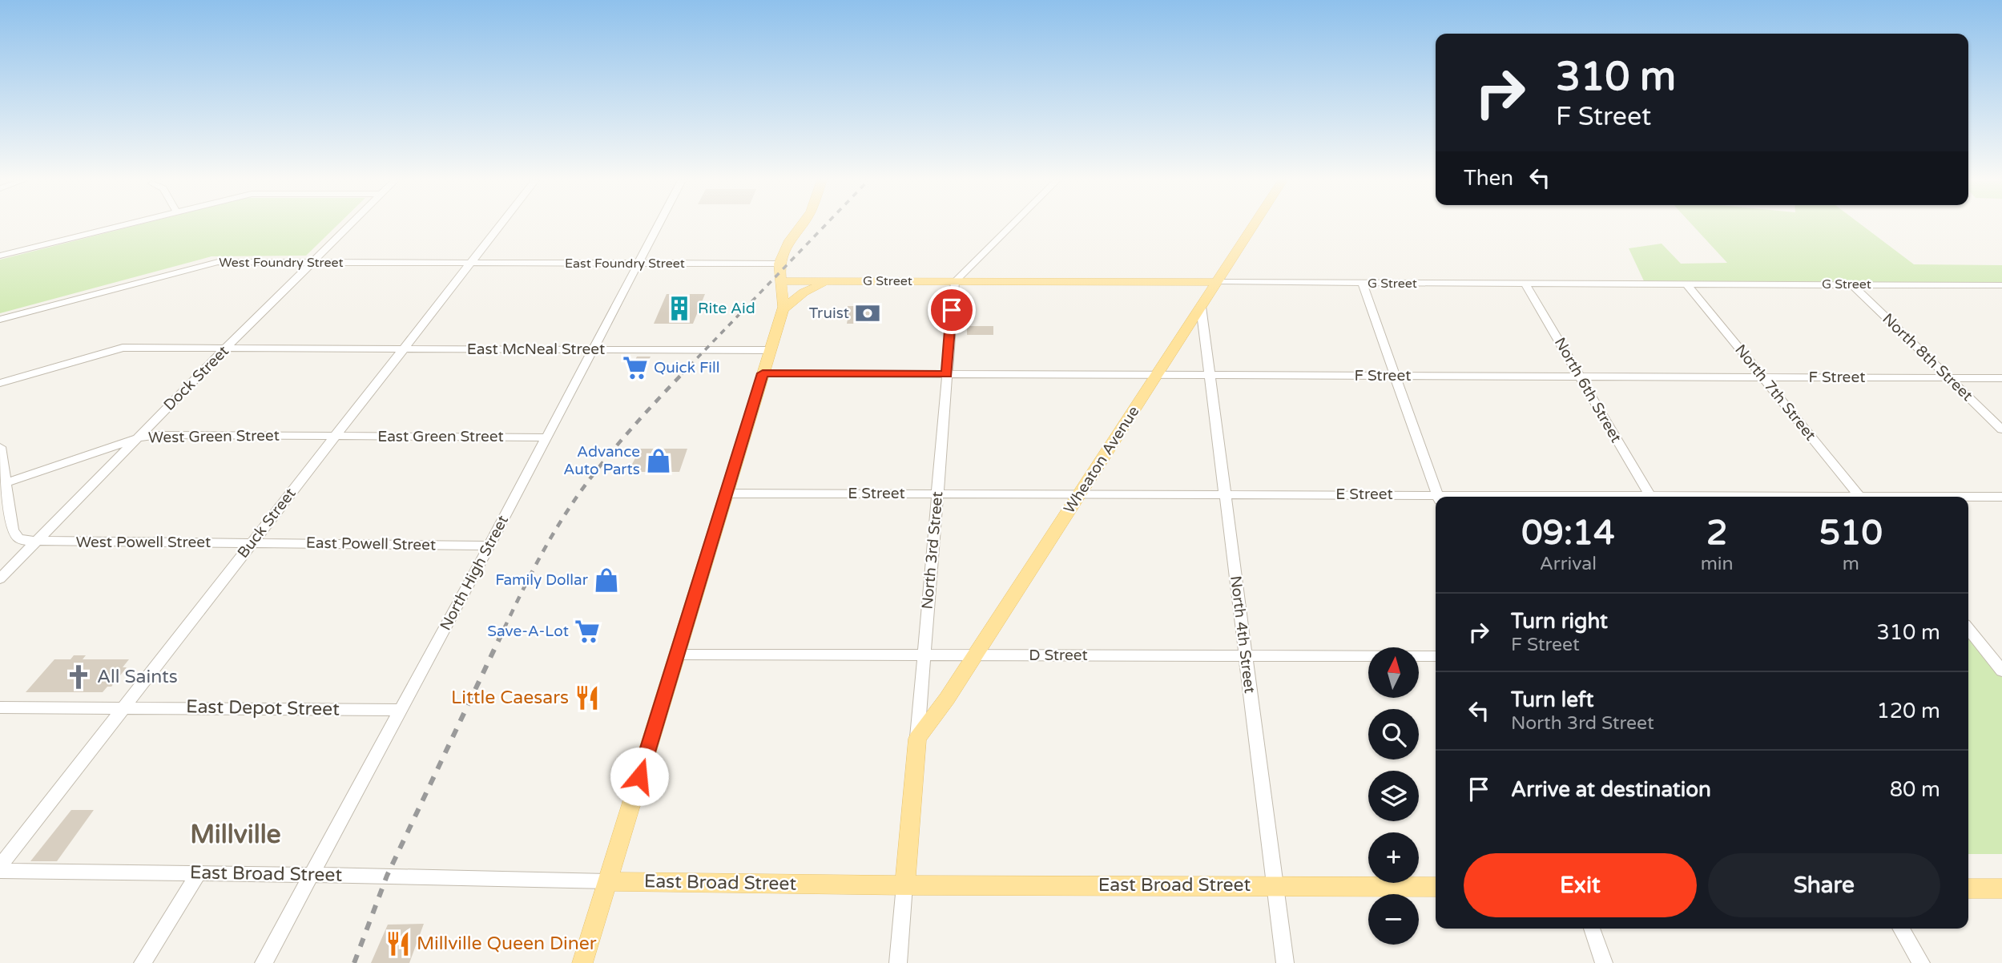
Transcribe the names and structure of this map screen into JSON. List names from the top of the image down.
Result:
{
  "streets": {
    "main road": [
      "G Street",
      "Wheaton Avenue",
      "North 3rd Street",
      "East Broad Street"
    ],
    "street": [
      "West Foundry Street",
      "East Foundry Street",
      "East McNeal Street",
      "North 8th Street",
      "F Street",
      "Dock Street",
      "North 6th Street",
      "North 7th Street",
      "West Green Street",
      "East Green Street",
      "E Street",
      "Buck Street",
      "West Powell Street",
      "East Powell Street",
      "North High Street",
      "North 4th Street",
      "D Street",
      "East Depot Street"
    ]
  },
  "crossings": [
    ["West Foundry Street", "East Foundry Street"],
    ["West Foundry Street", "Dock Street"],
    ["West Foundry Street", "Buck Street"],
    ["East Foundry Street", "Buck Street"],
    ["East Foundry Street", "North High Street"],
    ["G Street", "North 8th Street"],
    ["G Street", "North 6th Street"],
    ["G Street", "North 7th Street"],
    ["G Street", "Wheaton Avenue"],
    ["G Street", "North 3rd Street"],
    ["East McNeal Street", "Dock Street"],
    ["East McNeal Street", "Buck Street"],
    ["East McNeal Street", "North High Street"],
    ["North 8th Street", "F Street"],
    ["F Street", "North 6th Street"],
    ["F Street", "North 7th Street"],
    ["F Street", "Wheaton Avenue"],
    ["F Street", "North 3rd Street"],
    ["F Street", "North 4th Street"],
    ["Dock Street", "West Green Street"],
    ["Dock Street", "West Powell Street"],
    ["West Green Street", "East Green Street"],
    ["West Green Street", "Buck Street"],
    ["East Green Street", "Buck Street"],
    ["East Green Street", "North High Street"],
    ["Wheaton Avenue", "E Street"],
    ["Wheaton Avenue", "North 3rd Street"],
    ["Wheaton Avenue", "North 4th Street"],
    ["Wheaton Avenue", "D Street"],
    ["E Street", "North 3rd Street"],
    ["E Street", "North 4th Street"],
    ["Buck Street", "West Powell Street"],
    ["Buck Street", "East Powell Street"],
    ["Buck Street", "East Depot Street"],
    ["Buck Street", "East Broad Street"],
    ["West Powell Street", "East Powell Street"],
    ["East Powell Street", "North High Street"],
    ["North 3rd Street", "D Street"],
    ["North 3rd Street", "East Broad Street"],
    ["North High Street", "East Depot Street"],
    ["North High Street", "East Broad Street"],
    ["North 4th Street", "D Street"],
    ["North 4th Street", "East Broad Street"]
  ],
  "districts": ["Millville"],
  "places": {
    "building": ["Rite Aid"],
    "bank": ["Truist"],
    "supermarket": ["Quick Fill", "Save-A-Lot"],
    "shop": ["Advance Auto Parts", "Family Dollar"],
    "church": ["All Saints"],
    "restaurant": ["Little Caesars", "Millville Queen Diner"]
  },
  "north": "top",
  "page": {
    "turn": ["310 m", "F Street"],
    "then": "Then",
    "eta": [
      "09:14",
      "Arrival",
      "2",
      "min",
      "510",
      "m"
    ],
    "list": [
      {
        "name": "Turn right",
        "note": "F Street",
        "value": "310 m"
      },
      {
        "name": "Turn left",
        "note": "North 3rd Street",
        "value": "120 m"
      },
      {
        "name": "Arrive at destination",
        "value": "80 m"
      }
    ],
    "map_buttons": ["+", "−"],
    "buttons": ["Exit", "Share"]
  }
}
